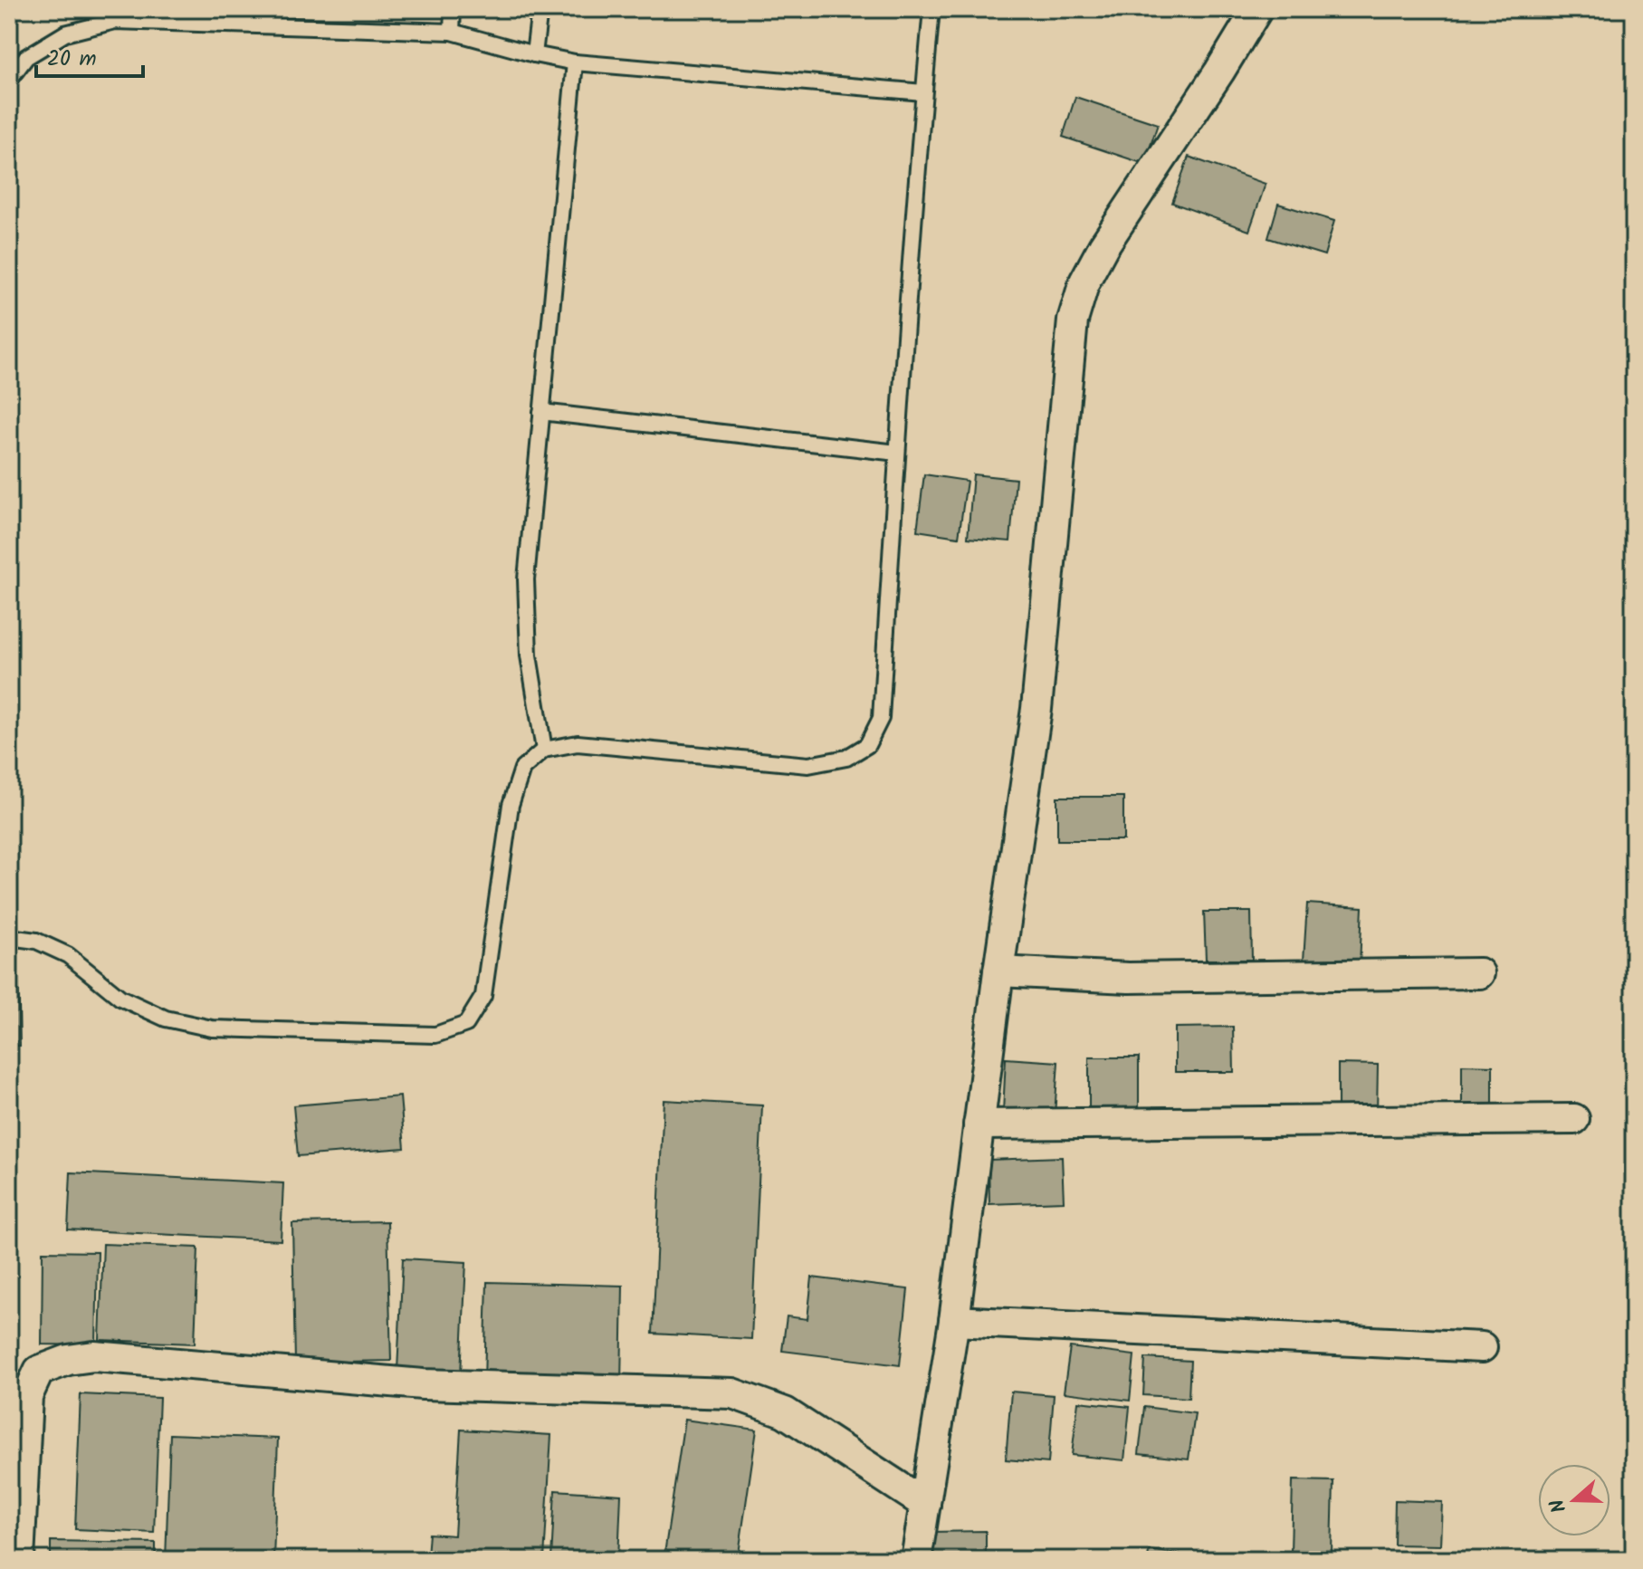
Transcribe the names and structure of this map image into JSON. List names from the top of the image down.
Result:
{
  "scale_bar": "20 m",
  "north": "left"
}
